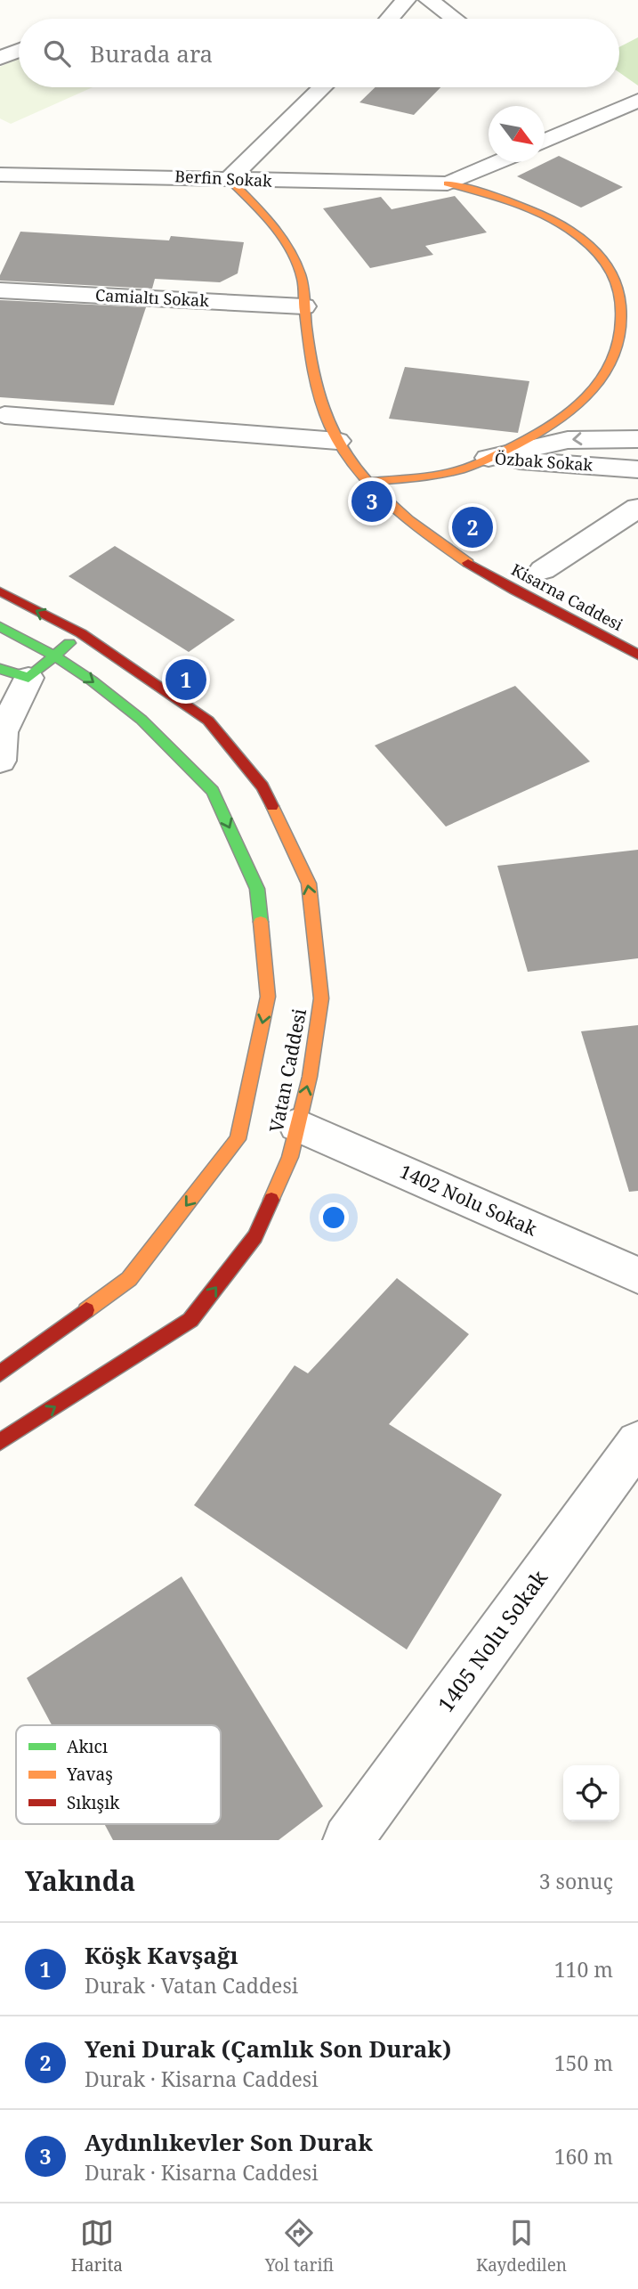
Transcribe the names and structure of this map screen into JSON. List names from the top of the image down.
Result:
{
  "streets": {
    "street": [
      "Berfin Sokak",
      "Camialtı Sokak",
      "Özbak Sokak",
      "Kisarna Caddesi",
      "Vatan Caddesi",
      "1402 Nolu Sokak",
      "1405 Nolu Sokak"
    ]
  },
  "crossings": [
    ["Berfin Sokak", "Kisarna Caddesi"],
    ["Camialtı Sokak", "Kisarna Caddesi"],
    ["Vatan Caddesi", "1402 Nolu Sokak"]
  ],
  "legend": ["Akıcı", "Yavaş", "Sıkışık"],
  "north": "bottom right",
  "page": {
    "search": "Burada ara",
    "pins": ["3", "2", "1"],
    "heading": ["Yakında", "3 sonuç"],
    "list": [
      {
        "mark": "1",
        "name": "Köşk Kavşağı",
        "note": "Durak · Vatan Caddesi",
        "value": "110 m"
      },
      {
        "mark": "2",
        "name": "Yeni Durak (Çamlık Son Durak)",
        "note": "Durak · Kisarna Caddesi",
        "value": "150 m"
      },
      {
        "mark": "3",
        "name": "Aydınlıkevler Son Durak",
        "note": "Durak · Kisarna Caddesi",
        "value": "160 m"
      }
    ],
    "nav": ["Harita", "Yol tarifi", "Kaydedilen"]
  }
}
